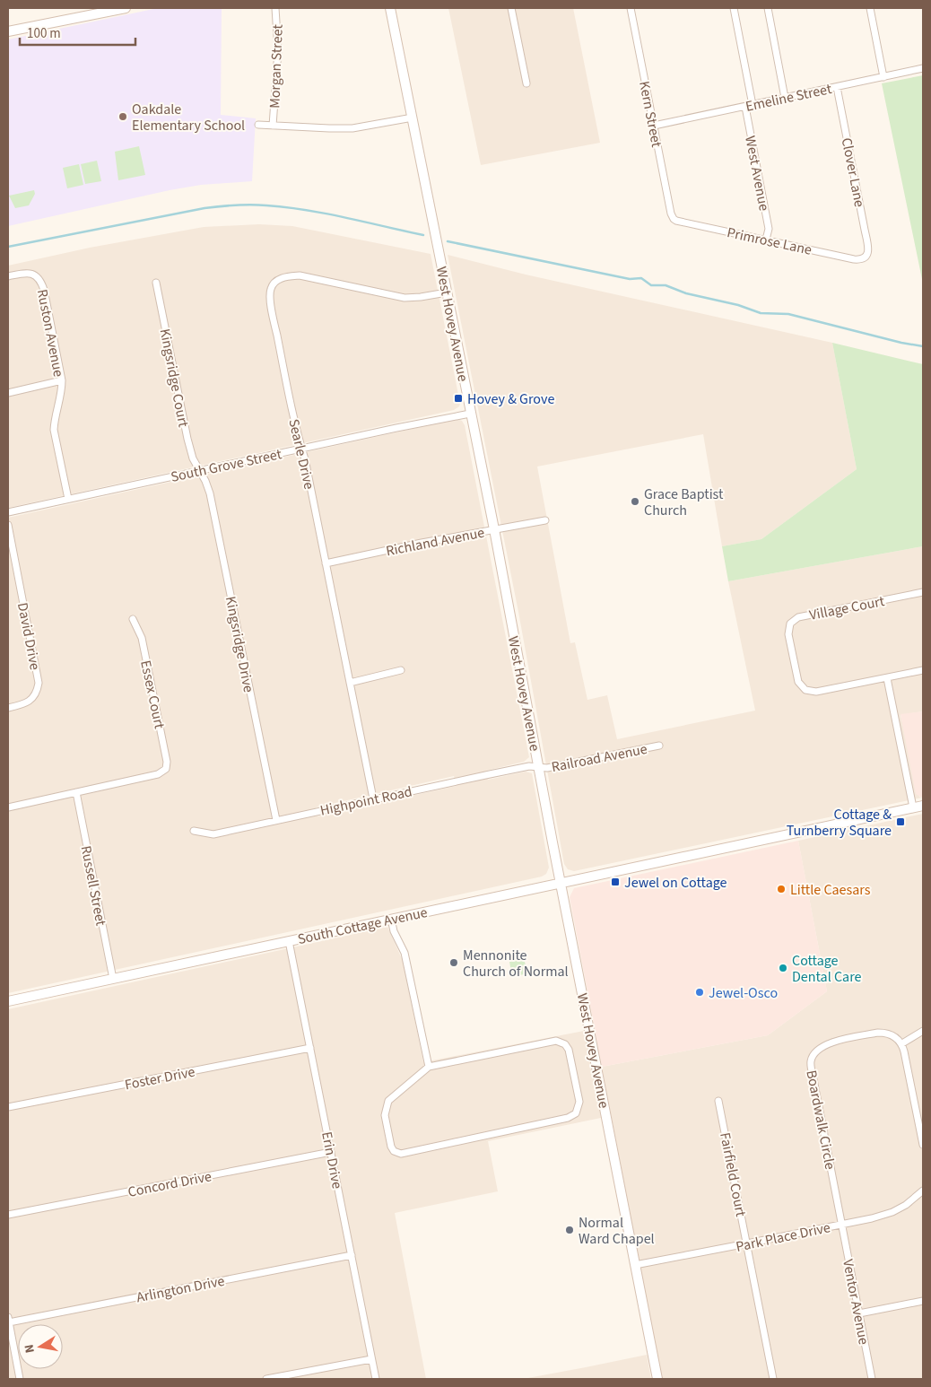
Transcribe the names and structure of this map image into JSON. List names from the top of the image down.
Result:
{
  "streets": {
    "main road": ["West Hovey Avenue", "South Cottage Avenue"],
    "street": [
      "Morgan Street",
      "Emeline Street",
      "Kern Street",
      "Clover Lane",
      "West Avenue",
      "Primrose Lane",
      "Ruston Avenue",
      "Kingsridge Court",
      "Searle Drive",
      "South Grove Street",
      "Richland Avenue",
      "Village Court",
      "David Drive",
      "Kingsridge Drive",
      "Essex Court",
      "Railroad Avenue",
      "Highpoint Road",
      "Russell Street",
      "Foster Drive",
      "Boardwalk Circle",
      "Erin Drive",
      "Fairfield Court",
      "Concord Drive",
      "Park Place Drive",
      "Arlington Drive",
      "Ventor Avenue"
    ]
  },
  "crossings": [
    ["Emeline Street", "Kern Street"],
    ["Emeline Street", "Clover Lane"],
    ["Emeline Street", "West Avenue"],
    ["Kern Street", "Primrose Lane"],
    ["Clover Lane", "Primrose Lane"],
    ["West Avenue", "Primrose Lane"],
    ["West Hovey Avenue", "Searle Drive"],
    ["West Hovey Avenue", "South Grove Street"],
    ["West Hovey Avenue", "Richland Avenue"],
    ["West Hovey Avenue", "Railroad Avenue"],
    ["West Hovey Avenue", "Highpoint Road"],
    ["West Hovey Avenue", "South Cottage Avenue"],
    ["West Hovey Avenue", "Park Place Drive"],
    ["Ruston Avenue", "South Grove Street"],
    ["Kingsridge Court", "South Grove Street"],
    ["Kingsridge Court", "Kingsridge Drive"],
    ["Searle Drive", "South Grove Street"],
    ["Searle Drive", "Richland Avenue"],
    ["Searle Drive", "Highpoint Road"],
    ["South Grove Street", "Kingsridge Drive"],
    ["Kingsridge Drive", "Highpoint Road"],
    ["Essex Court", "Russell Street"],
    ["Railroad Avenue", "Highpoint Road"],
    ["Russell Street", "South Cottage Avenue"],
    ["South Cottage Avenue", "Erin Drive"],
    ["Foster Drive", "Erin Drive"],
    ["Boardwalk Circle", "Park Place Drive"],
    ["Boardwalk Circle", "Ventor Avenue"],
    ["Erin Drive", "Concord Drive"],
    ["Erin Drive", "Arlington Drive"],
    ["Fairfield Court", "Park Place Drive"],
    ["Park Place Drive", "Ventor Avenue"]
  ],
  "places": {
    "other": [
      "Oakdale Elementary School",
      "Grace Baptist Church",
      "Little Caesars",
      "Mennonite Church of Normal",
      "Cottage Dental Care",
      "Jewel-Osco",
      "Normal Ward Chapel"
    ],
    "transit": ["Hovey & Grove", "Cottage & Turnberry Square", "Jewel on Cottage"]
  },
  "scale_bar": "100 m",
  "north": "left"
}
